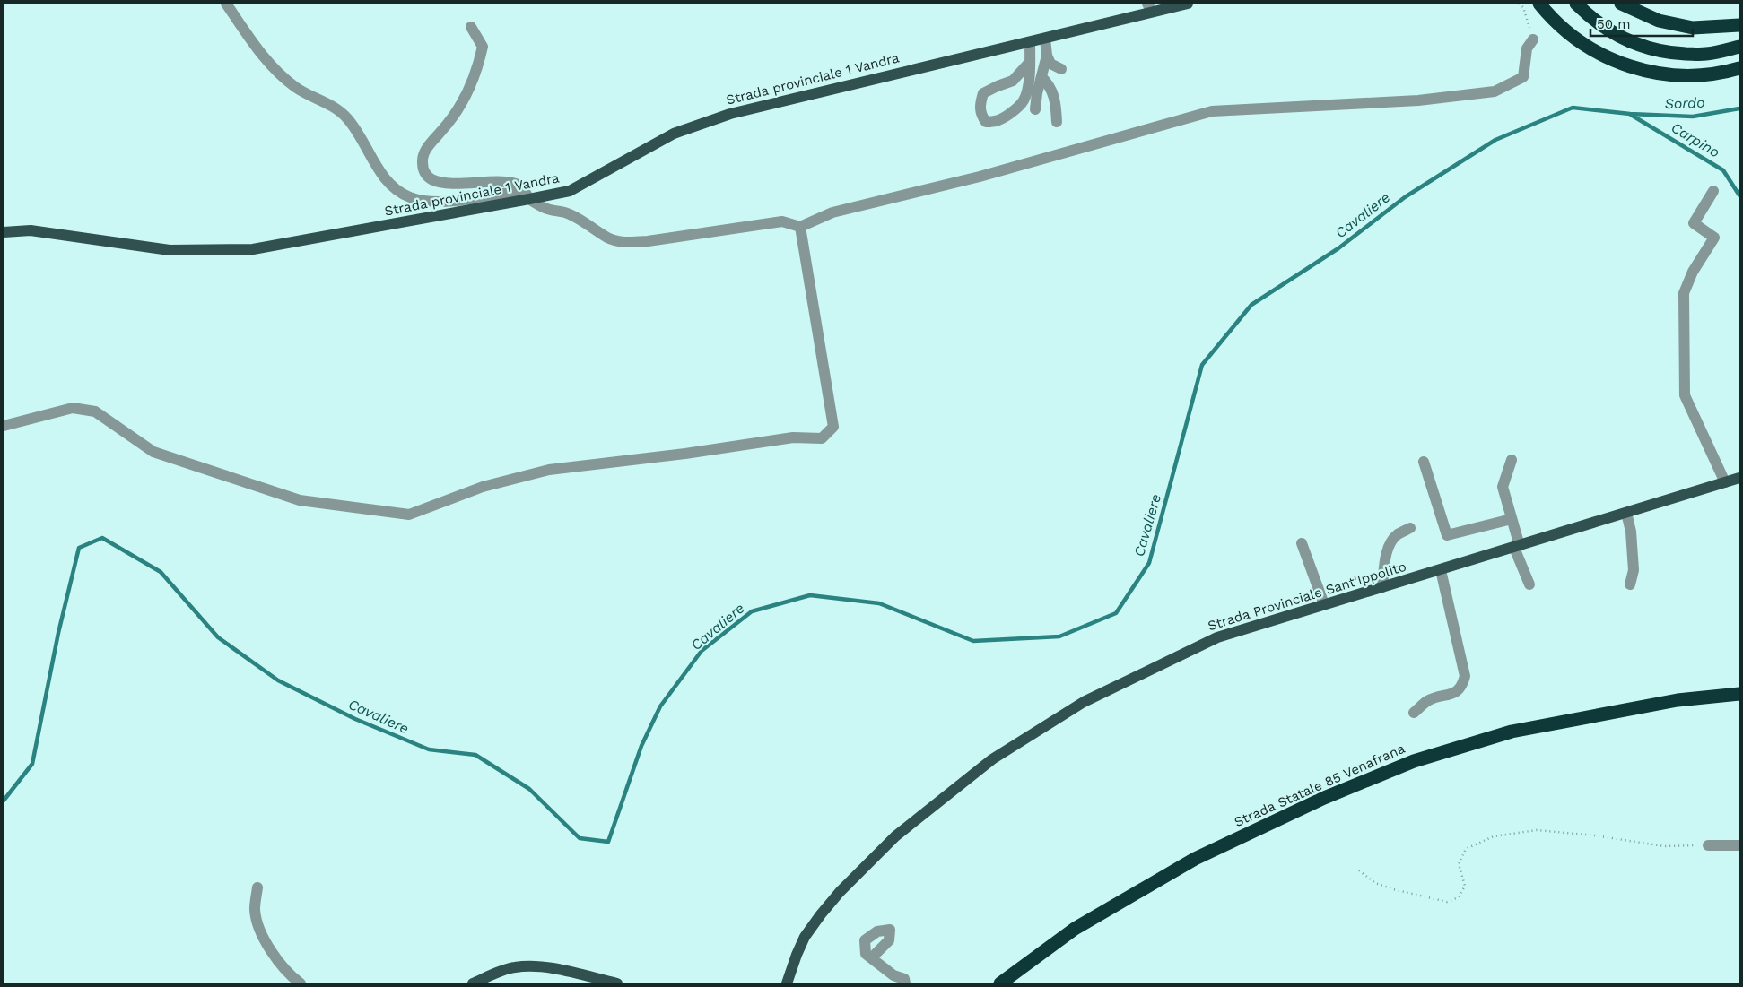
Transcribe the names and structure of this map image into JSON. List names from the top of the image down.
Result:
{
  "streets": {
    "highway": ["Strada Statale 85 Venafrana"],
    "main road": ["Strada provinciale 1 Vandra", "Strada Provinciale Sant'Ippolito"]
  },
  "water": ["Sordo", "Carpino", "Cavaliere"],
  "scale_bar": "50 m"
}
